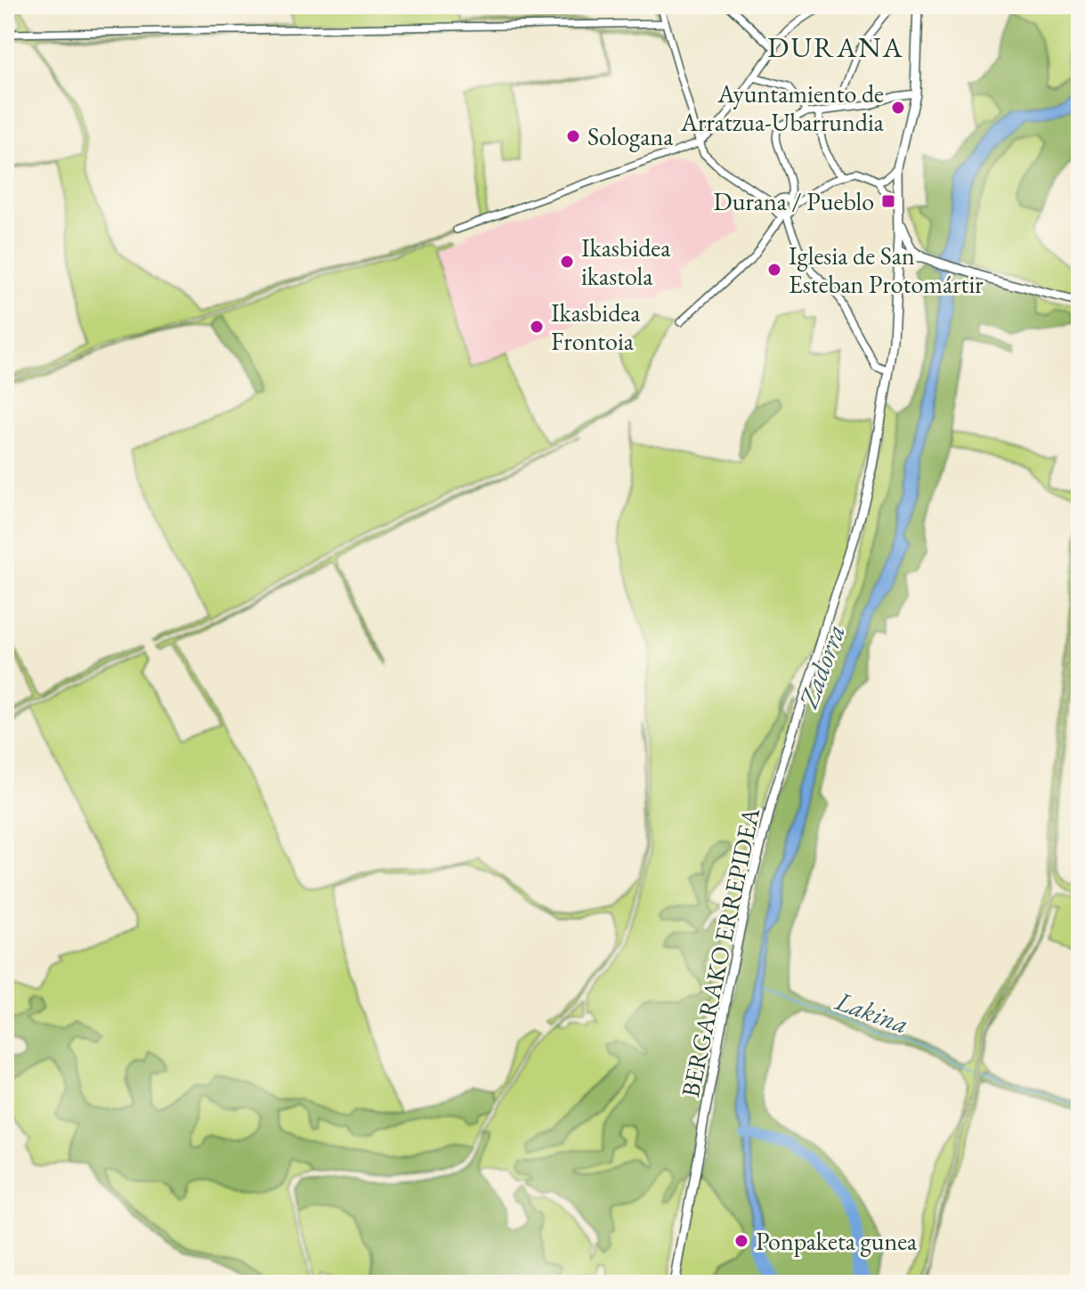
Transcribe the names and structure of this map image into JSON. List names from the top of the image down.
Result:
{
  "streets": {
    "street": ["BERGARAKO ERREPIDEA"]
  },
  "districts": ["DURANA"],
  "water": ["Zadorra", "Lakina"],
  "places": {
    "other": [
      "Ayuntamiento de Arratzua-Ubarrundia",
      "Sologana",
      "Ikasbidea ikastola",
      "Iglesia de San Esteban Protomártir",
      "Ikasbidea Frontoia",
      "Ponpaketa gunea"
    ],
    "transit": ["Durana / Pueblo"]
  }
}
